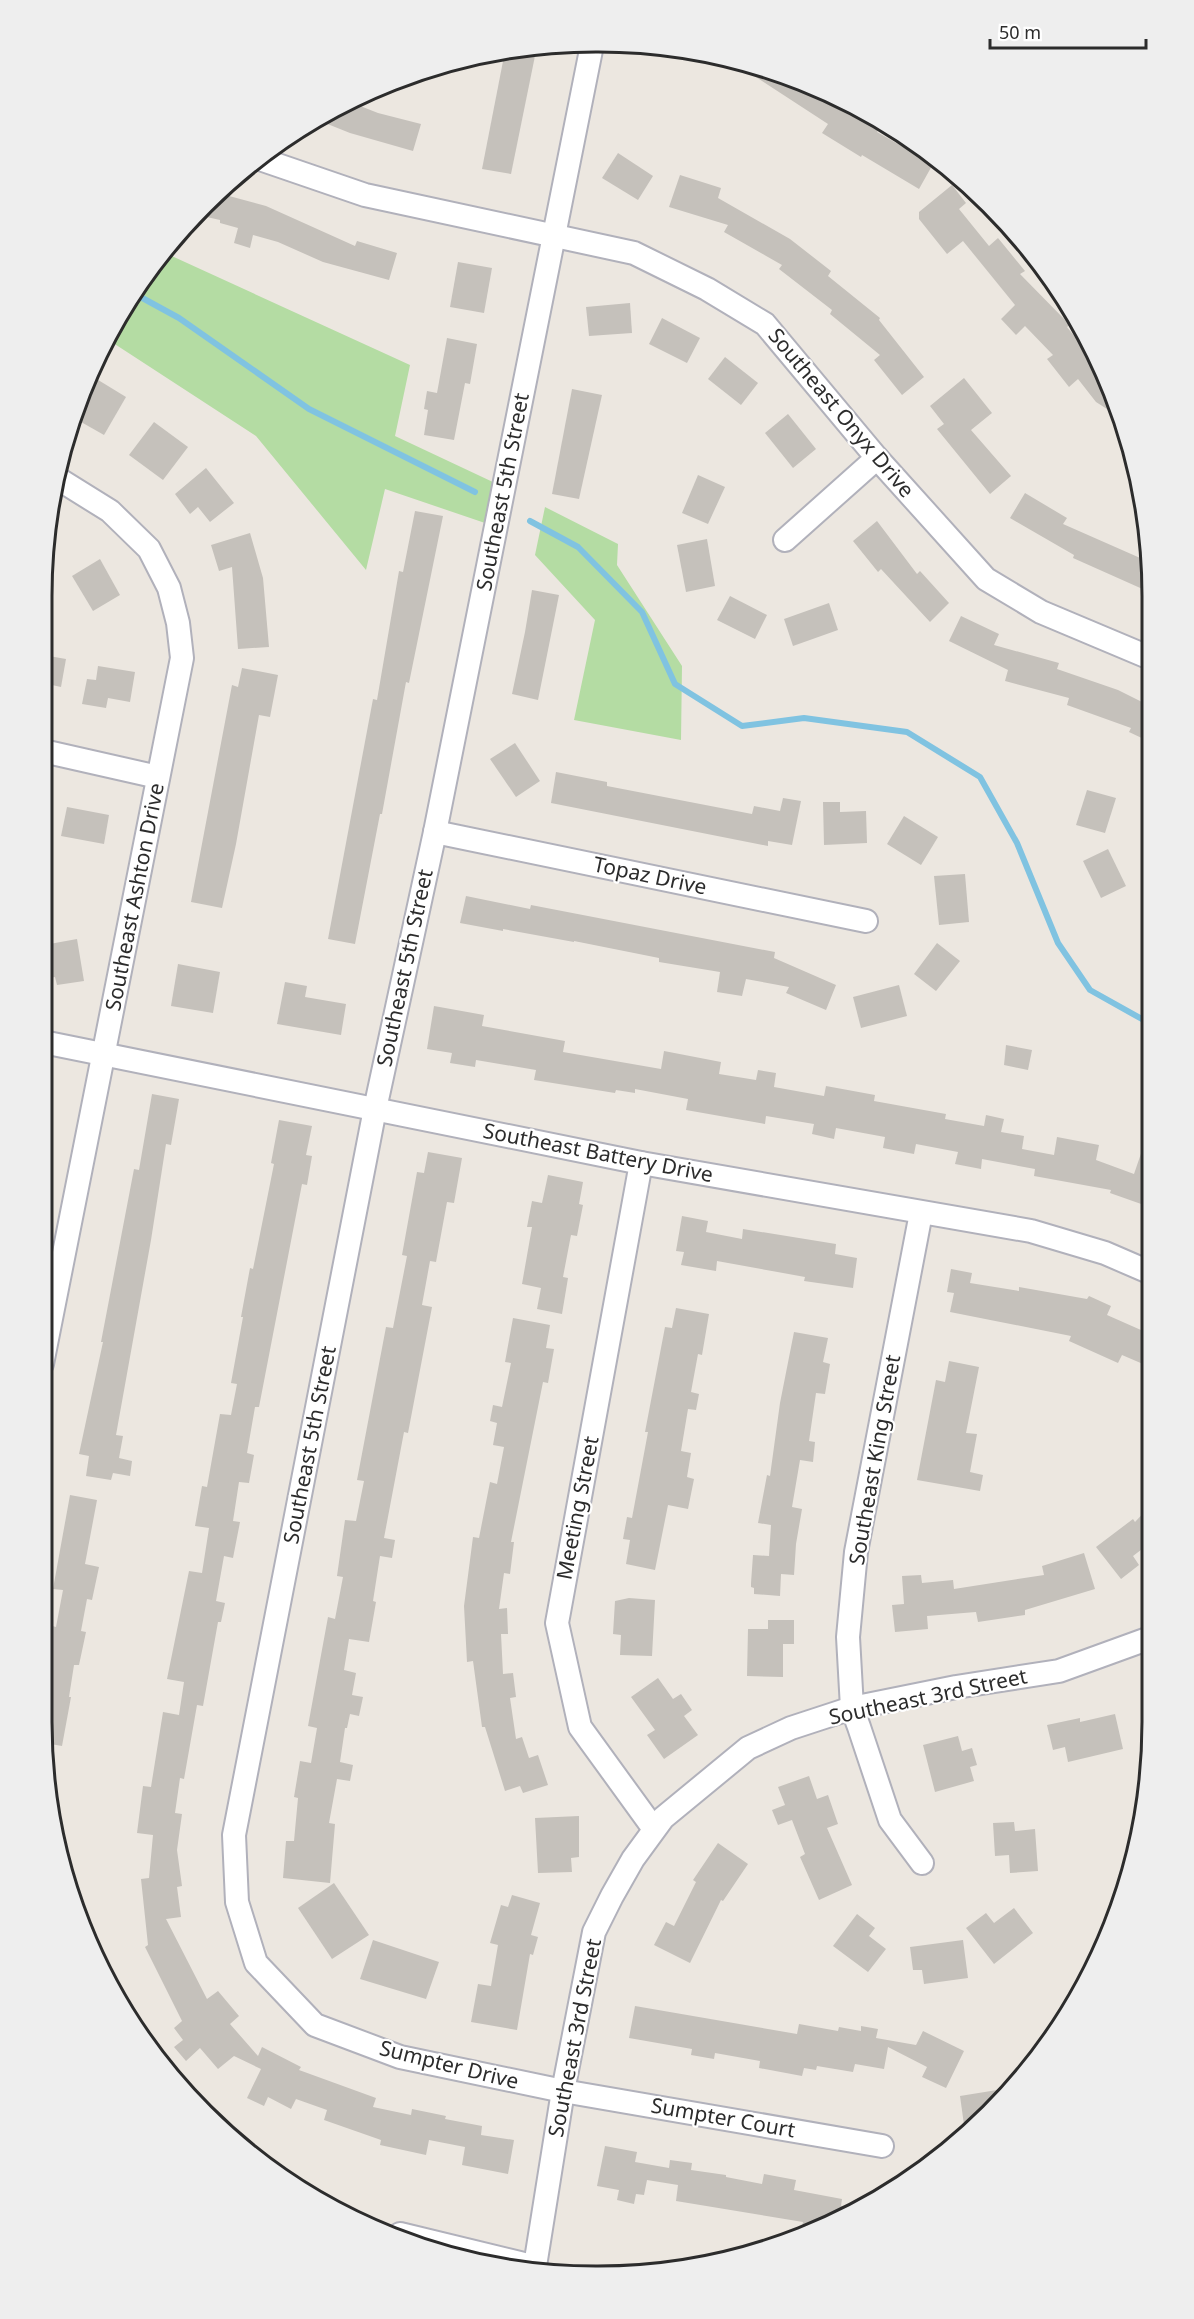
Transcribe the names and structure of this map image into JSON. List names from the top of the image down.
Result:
{
  "streets": {
    "street": [
      "Southeast Onyx Drive",
      "Southeast 5th Street",
      "Topaz Drive",
      "Southeast Ashton Drive",
      "Southeast Battery Drive",
      "Southeast King Street",
      "Meeting Street",
      "Southeast 3rd Street",
      "Sumpter Drive",
      "Sumpter Court"
    ]
  },
  "crossings": [
    ["Southeast Onyx Drive", "Southeast 5th Street"],
    ["Southeast 5th Street", "Topaz Drive"],
    ["Southeast 5th Street", "Southeast Battery Drive"],
    ["Southeast 5th Street", "Sumpter Drive"],
    ["Southeast Ashton Drive", "Southeast Battery Drive"],
    ["Southeast Battery Drive", "Southeast King Street"],
    ["Southeast Battery Drive", "Meeting Street"],
    ["Southeast King Street", "Southeast 3rd Street"],
    ["Meeting Street", "Southeast 3rd Street"],
    ["Southeast 3rd Street", "Sumpter Drive"],
    ["Southeast 3rd Street", "Sumpter Court"],
    ["Sumpter Drive", "Sumpter Court"]
  ],
  "scale_bar": "50 m"
}
